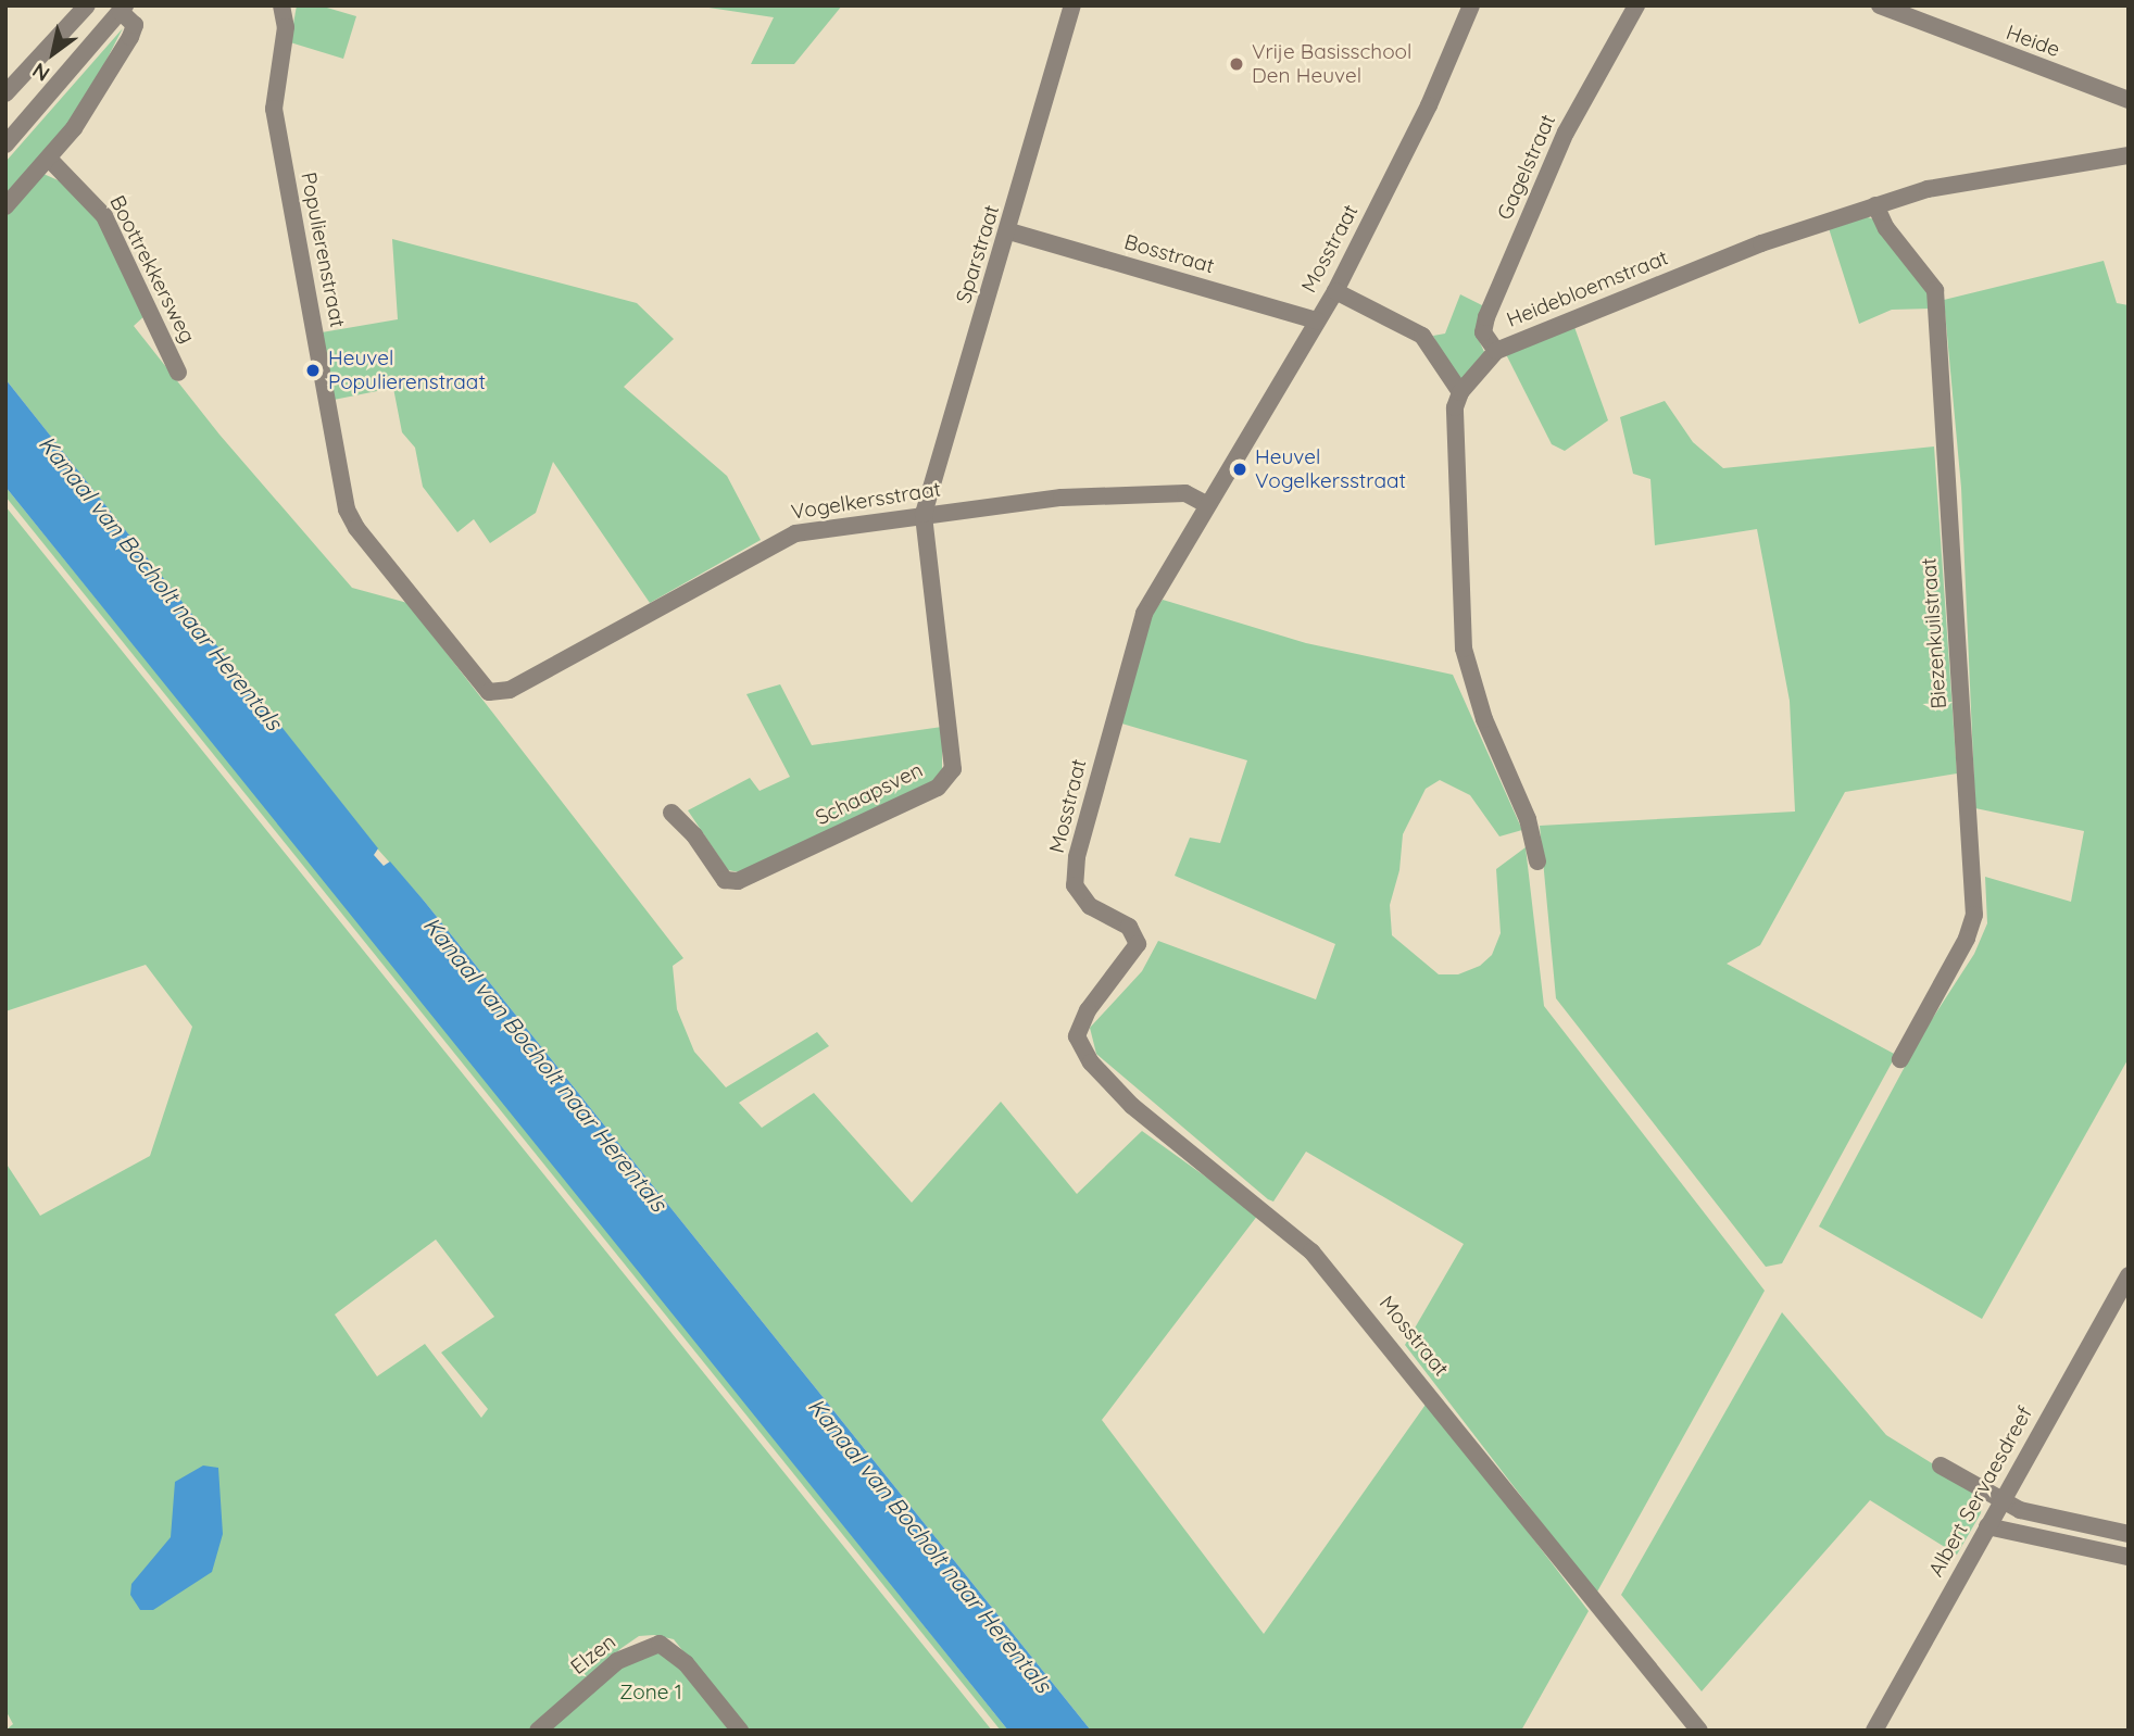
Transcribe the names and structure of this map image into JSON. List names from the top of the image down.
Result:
{
  "streets": {
    "street": [
      "Heide",
      "Gagelstraat",
      "Mosstraat",
      "Populierenstraat",
      "Sparstraat",
      "Bosstraat",
      "Boottrekkersweg",
      "Heidebloemstraat",
      "Vogelkersstraat",
      "Biezenkuilstraat",
      "Schaapsven",
      "Albert Servaesdreef",
      "Elzen"
    ]
  },
  "crossings": [
    ["Gagelstraat", "Heidebloemstraat"],
    ["Mosstraat", "Bosstraat"],
    ["Mosstraat", "Vogelkersstraat"],
    ["Populierenstraat", "Vogelkersstraat"],
    ["Sparstraat", "Bosstraat"],
    ["Sparstraat", "Vogelkersstraat"],
    ["Sparstraat", "Schaapsven"],
    ["Heidebloemstraat", "Biezenkuilstraat"],
    ["Vogelkersstraat", "Schaapsven"]
  ],
  "water": ["Kanaal van Bocholt naar Herentals"],
  "parks": ["Zone 1"],
  "places": ["Vrije Basisschool Den Heuvel", "Heuvel Populierenstraat", "Heuvel Vogelkersstraat"],
  "north": "bottom left"
}
